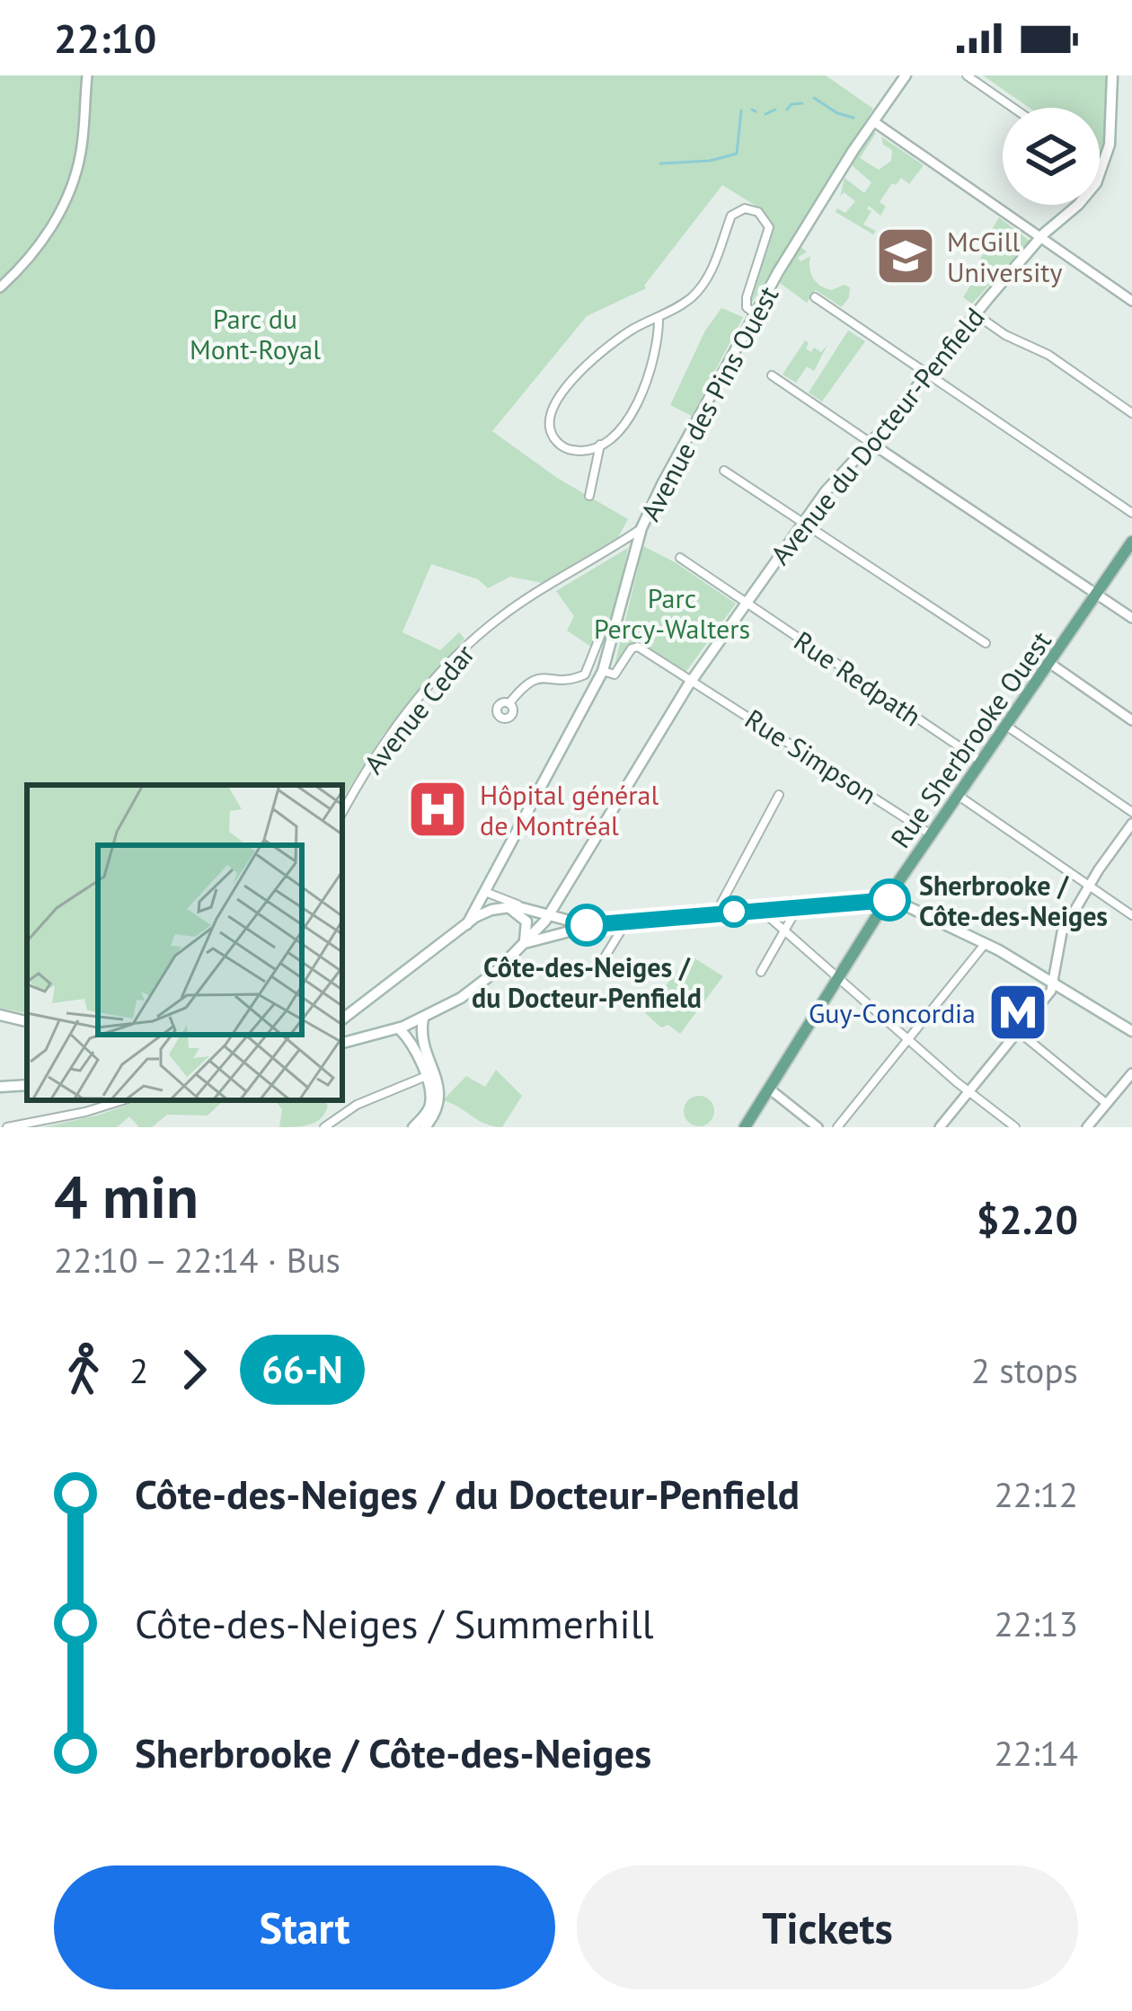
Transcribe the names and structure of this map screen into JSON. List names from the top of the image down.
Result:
{
  "streets": {
    "main road": ["Avenue des Pins Ouest", "Avenue du Docteur-Penfield", "Rue Sherbrooke Ouest"],
    "street": ["Rue Redpath", "Avenue Cedar", "Rue Simpson"]
  },
  "crossings": [
    ["Avenue des Pins Ouest", "Avenue Cedar"],
    ["Avenue des Pins Ouest", "Rue Simpson"],
    ["Avenue du Docteur-Penfield", "Rue Redpath"],
    ["Avenue du Docteur-Penfield", "Rue Simpson"],
    ["Rue Redpath", "Rue Sherbrooke Ouest"],
    ["Rue Sherbrooke Ouest", "Rue Simpson"]
  ],
  "parks": ["Parc du Mont-Royal", "Parc Percy-Walters"],
  "places": {
    "school or university": ["McGill University"],
    "hospital": ["Hôpital général de Montréal"],
    "other": ["Sherbrooke / Côte-des-Neiges", "Côte-des-Neiges / du Docteur-Penfield"],
    "metro station": ["Guy-Concordia"]
  },
  "lines": ["bus line 66-N"],
  "page": {
    "status": "22:10",
    "heading": ["4 min", "22:10 – 22:14 · Bus", "$2.20"],
    "legs": ["2", "66-N", "2 stops"],
    "list": [
      {
        "name": "Côte-des-Neiges / du Docteur-Penfield",
        "value": "22:12"
      },
      {
        "name": "Côte-des-Neiges / Summerhill",
        "value": "22:13"
      },
      {
        "name": "Sherbrooke / Côte-des-Neiges",
        "value": "22:14"
      }
    ],
    "buttons": ["Start", "Tickets"]
  }
}
